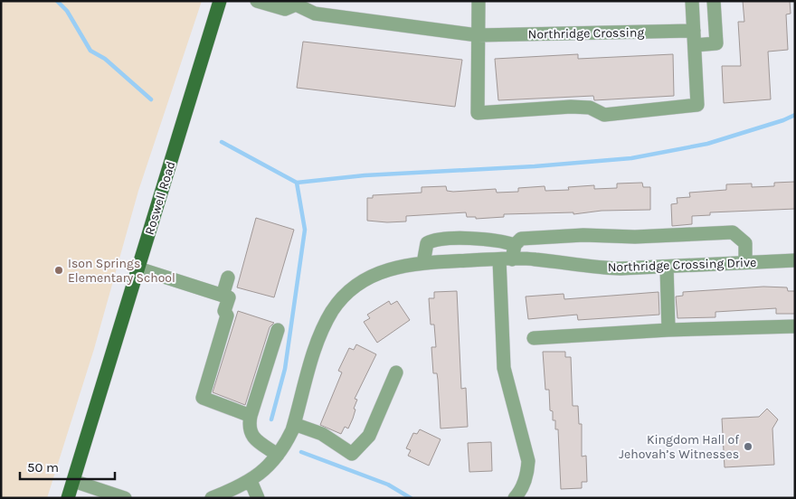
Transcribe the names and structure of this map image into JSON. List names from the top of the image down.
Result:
{
  "streets": {
    "main road": ["Roswell Road"],
    "street": ["Northridge Crossing", "Northridge Crossing Drive"]
  },
  "places": ["Ison Springs Elementary School", "Kingdom Hall of Jehovah’s Witnesses"],
  "scale_bar": "50 m"
}
